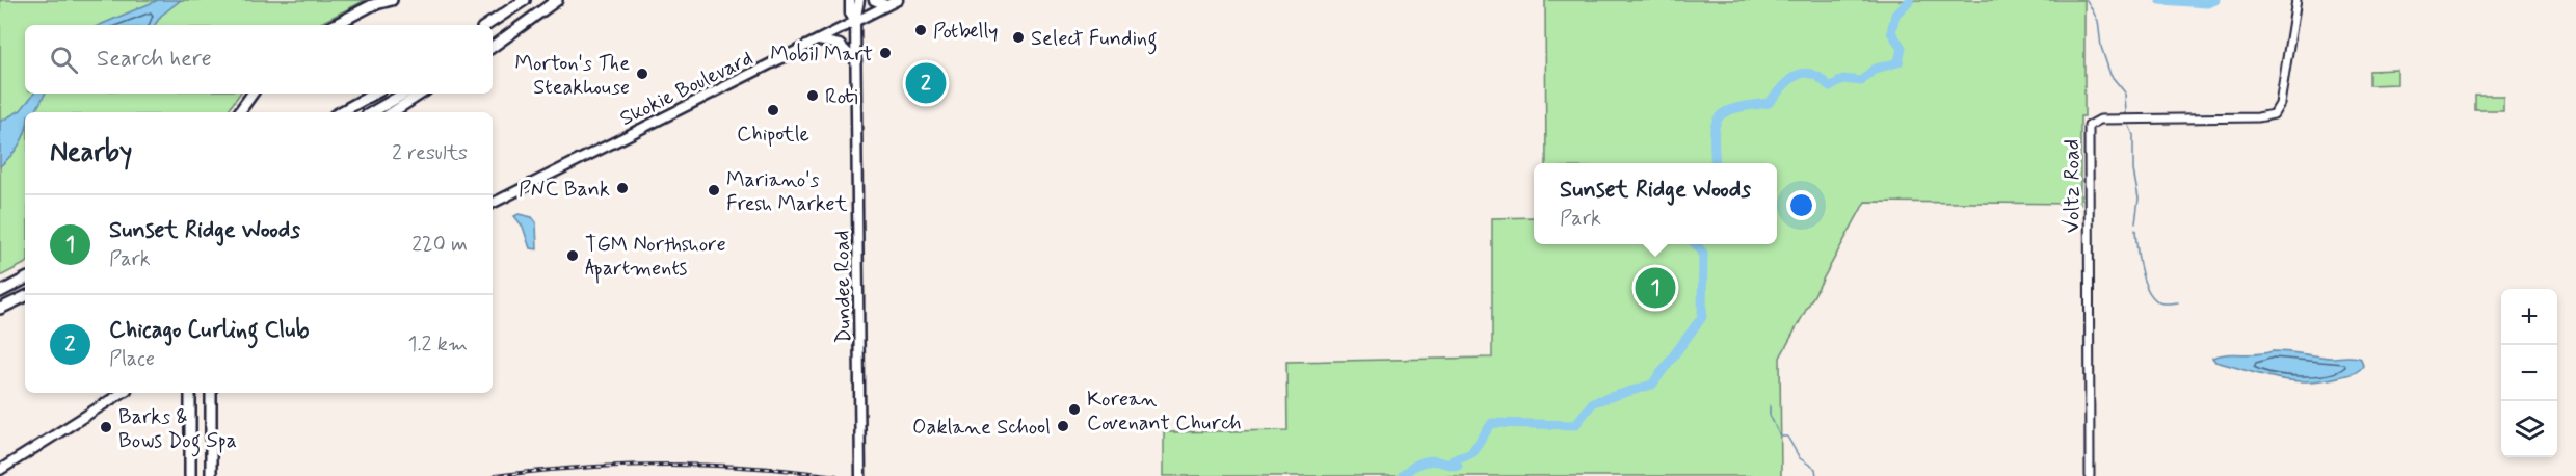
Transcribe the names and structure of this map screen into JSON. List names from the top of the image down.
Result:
{
  "streets": {
    "main road": ["Skokie Boulevard", "Dundee Road"],
    "street": ["Voltz Road"]
  },
  "crossings": [
    ["Skokie Boulevard", "Dundee Road"]
  ],
  "places": [
    "Potbelly",
    "Select Funding",
    "Mobil Mart",
    "Morton's The Steakhouse",
    "Roti",
    "Chipotle",
    "PNC Bank",
    "Mariano's Fresh Market",
    "TGM Northshore Apartments",
    "Korean Covenant Church",
    "Oaklane School",
    "Barks & Bows Dog Spa"
  ],
  "page": {
    "search": "Search here",
    "pins": ["2", "1"],
    "heading": ["Nearby", "2 results"],
    "popup": ["Sunset Ridge Woods", "Park"],
    "list": [
      {
        "mark": "1",
        "name": "Sunset Ridge Woods",
        "note": "Park",
        "value": "220 m"
      },
      {
        "mark": "2",
        "name": "Chicago Curling Club",
        "note": "Place",
        "value": "1.2 km"
      }
    ],
    "map_buttons": ["+", "−"]
  }
}
